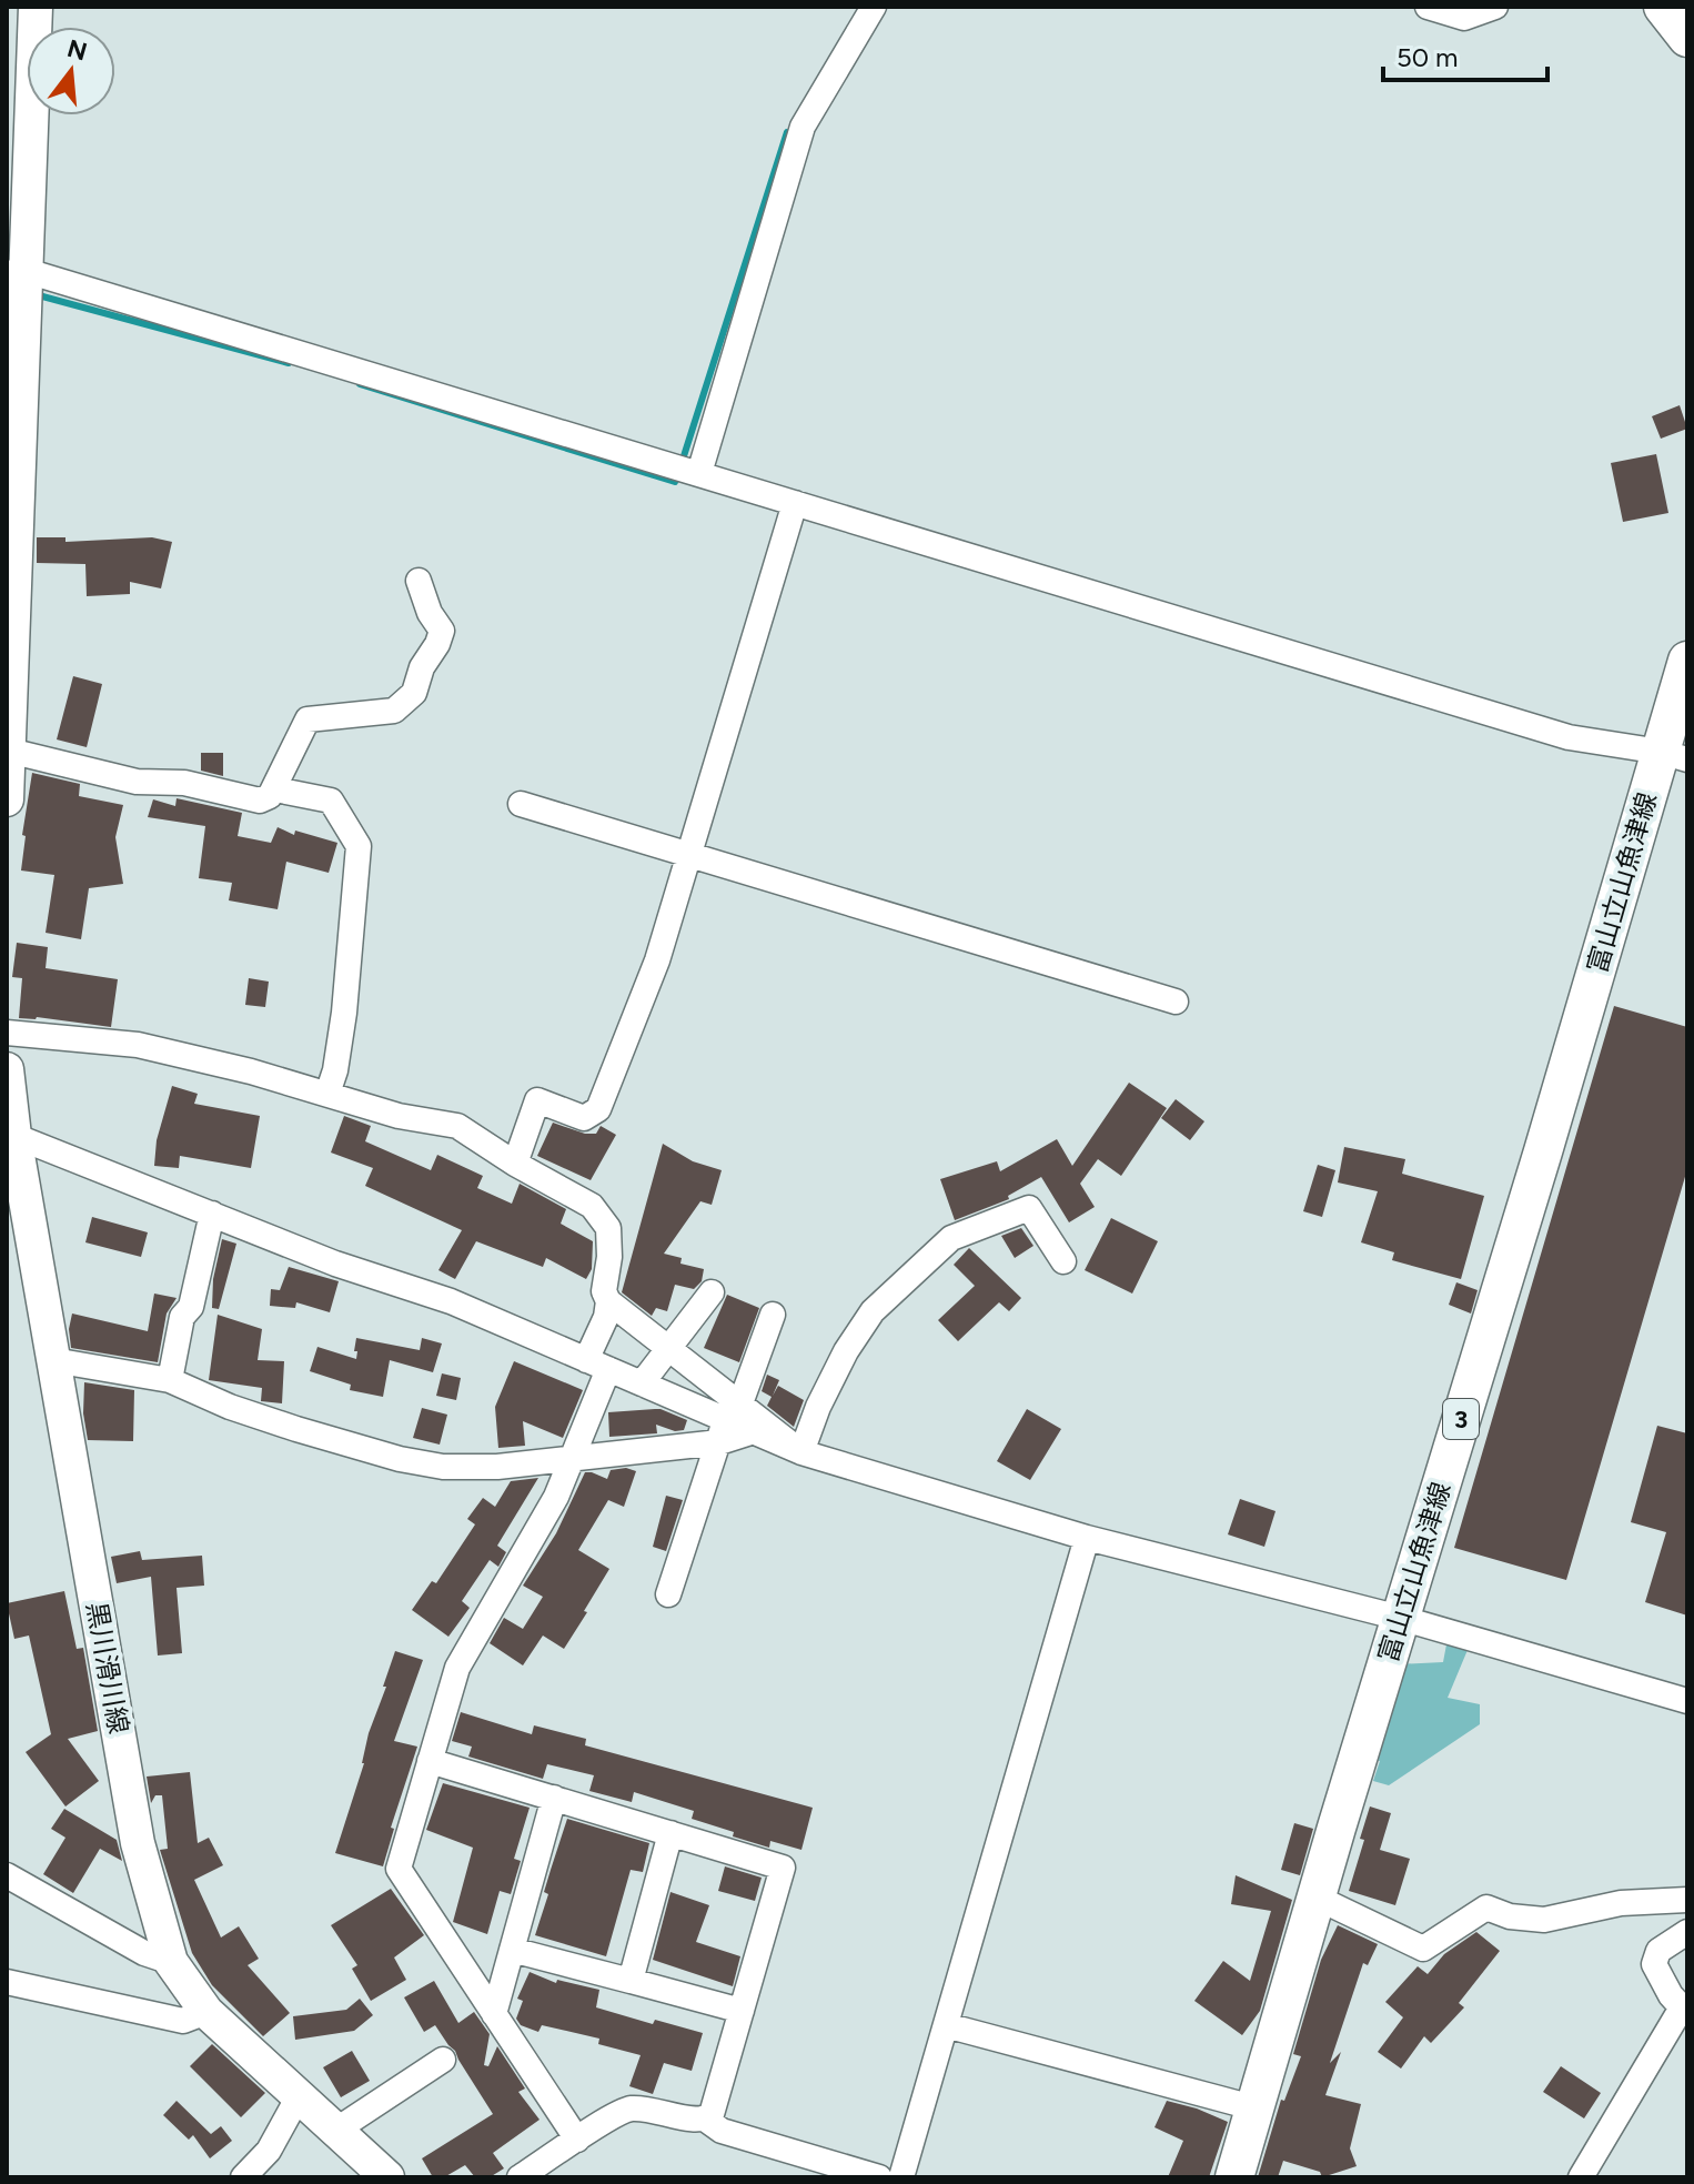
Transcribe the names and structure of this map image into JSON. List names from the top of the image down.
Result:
{
  "streets": {
    "main road": ["富山立山魚津線", "3", "黒川滑川線"]
  },
  "scale_bar": "50 m",
  "north": "top"
}
